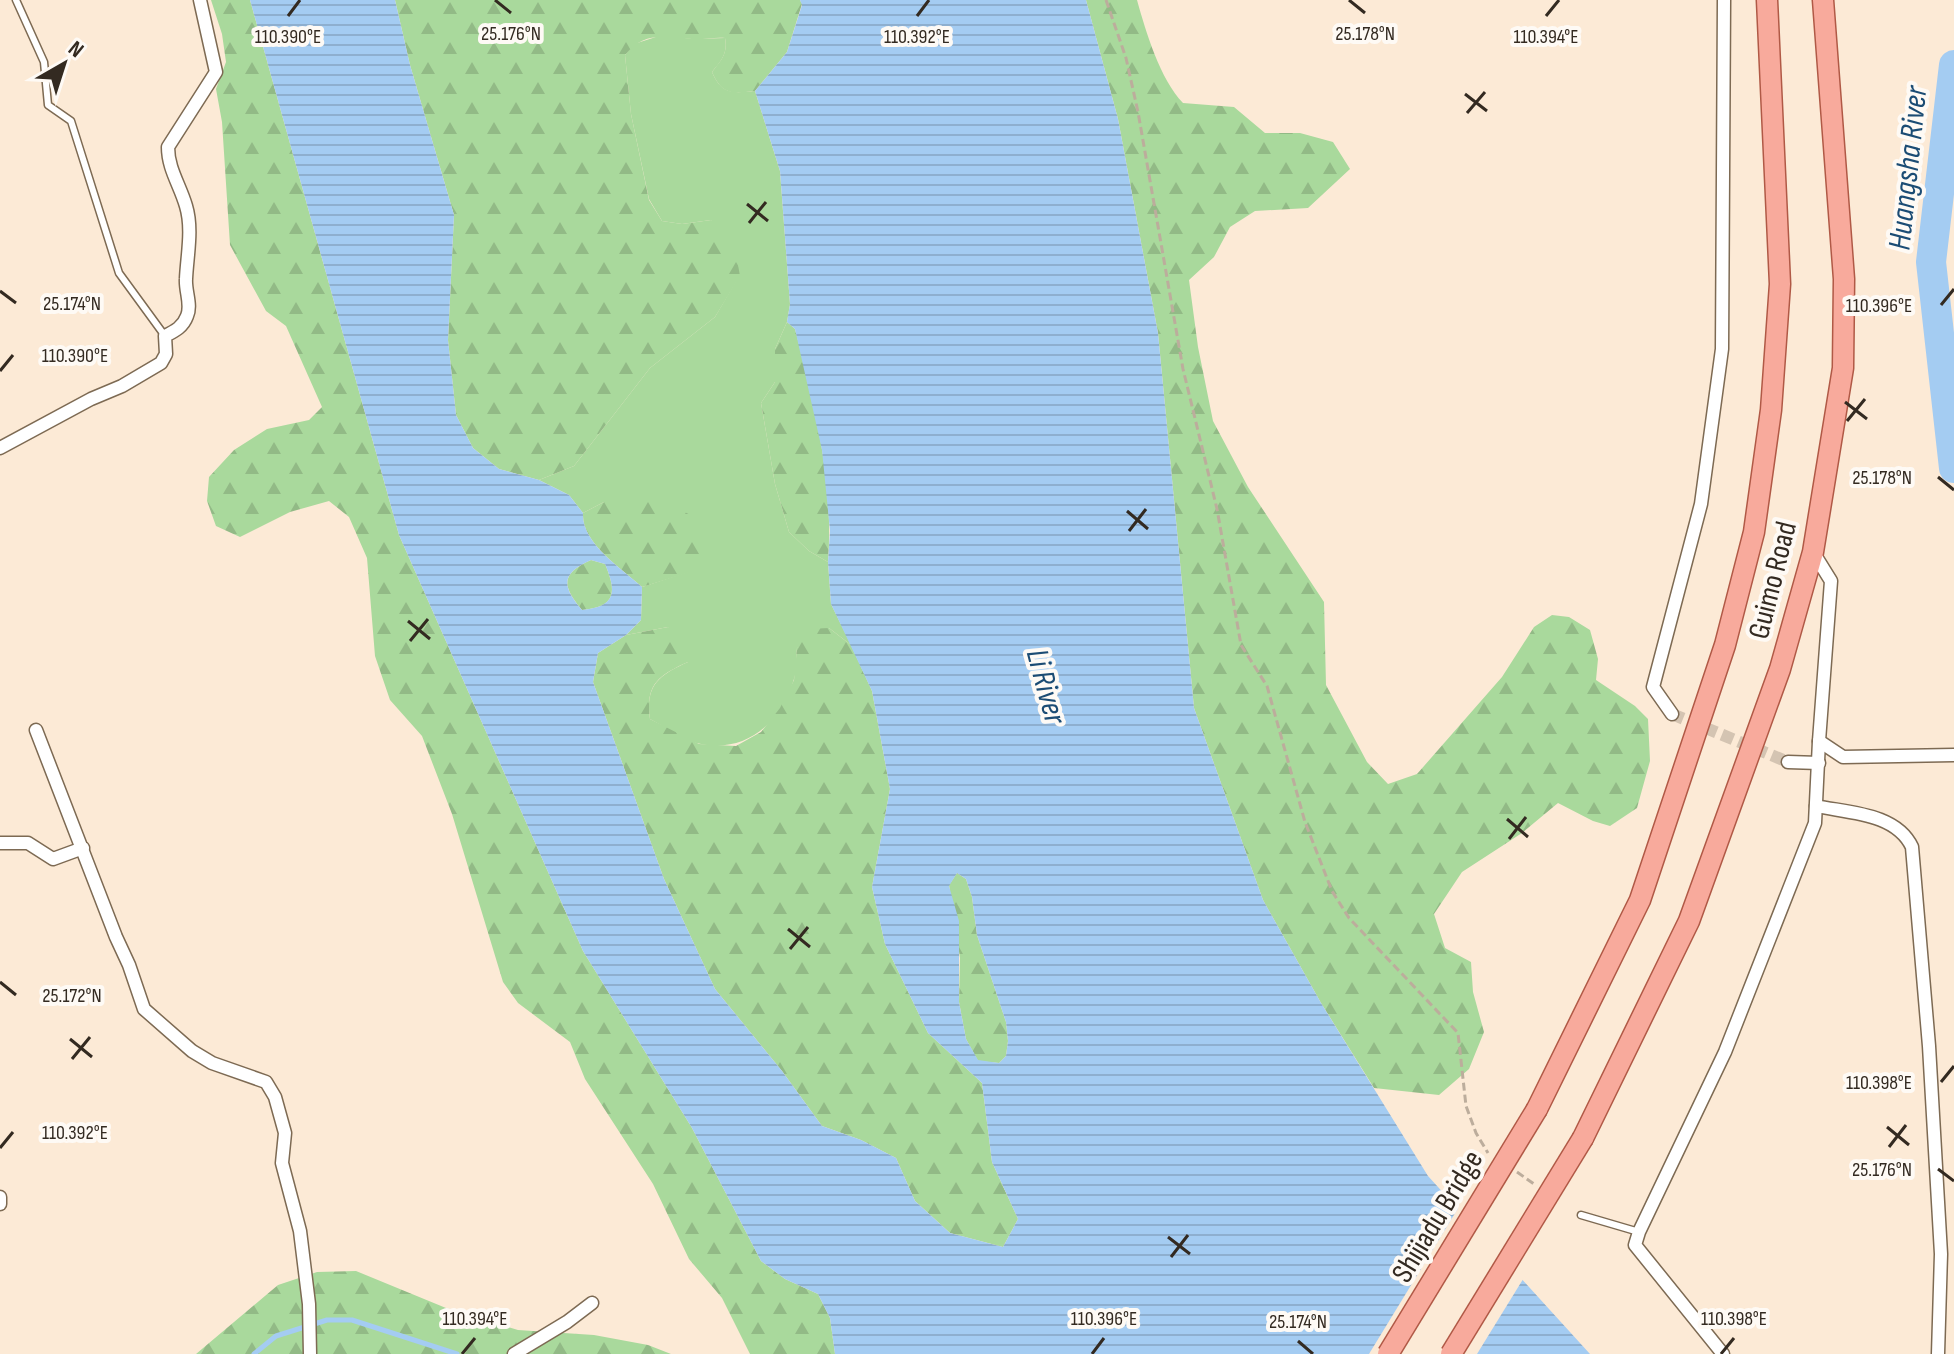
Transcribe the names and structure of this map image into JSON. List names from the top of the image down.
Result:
{
  "streets": {
    "main road": ["Guimo Road", "Shijiadu Bridge"]
  },
  "crossings": [
    ["Guimo Road", "Shijiadu Bridge"]
  ],
  "water": ["Huangsha River", "Li River"],
  "north": "top right",
  "coordinates": [
    "25.176°N",
    "25.178°N",
    "110.390°E",
    "110.392°E",
    "110.394°E",
    "25.174°N",
    "110.396°E",
    "25.172°N",
    "110.398°E"
  ]
}
